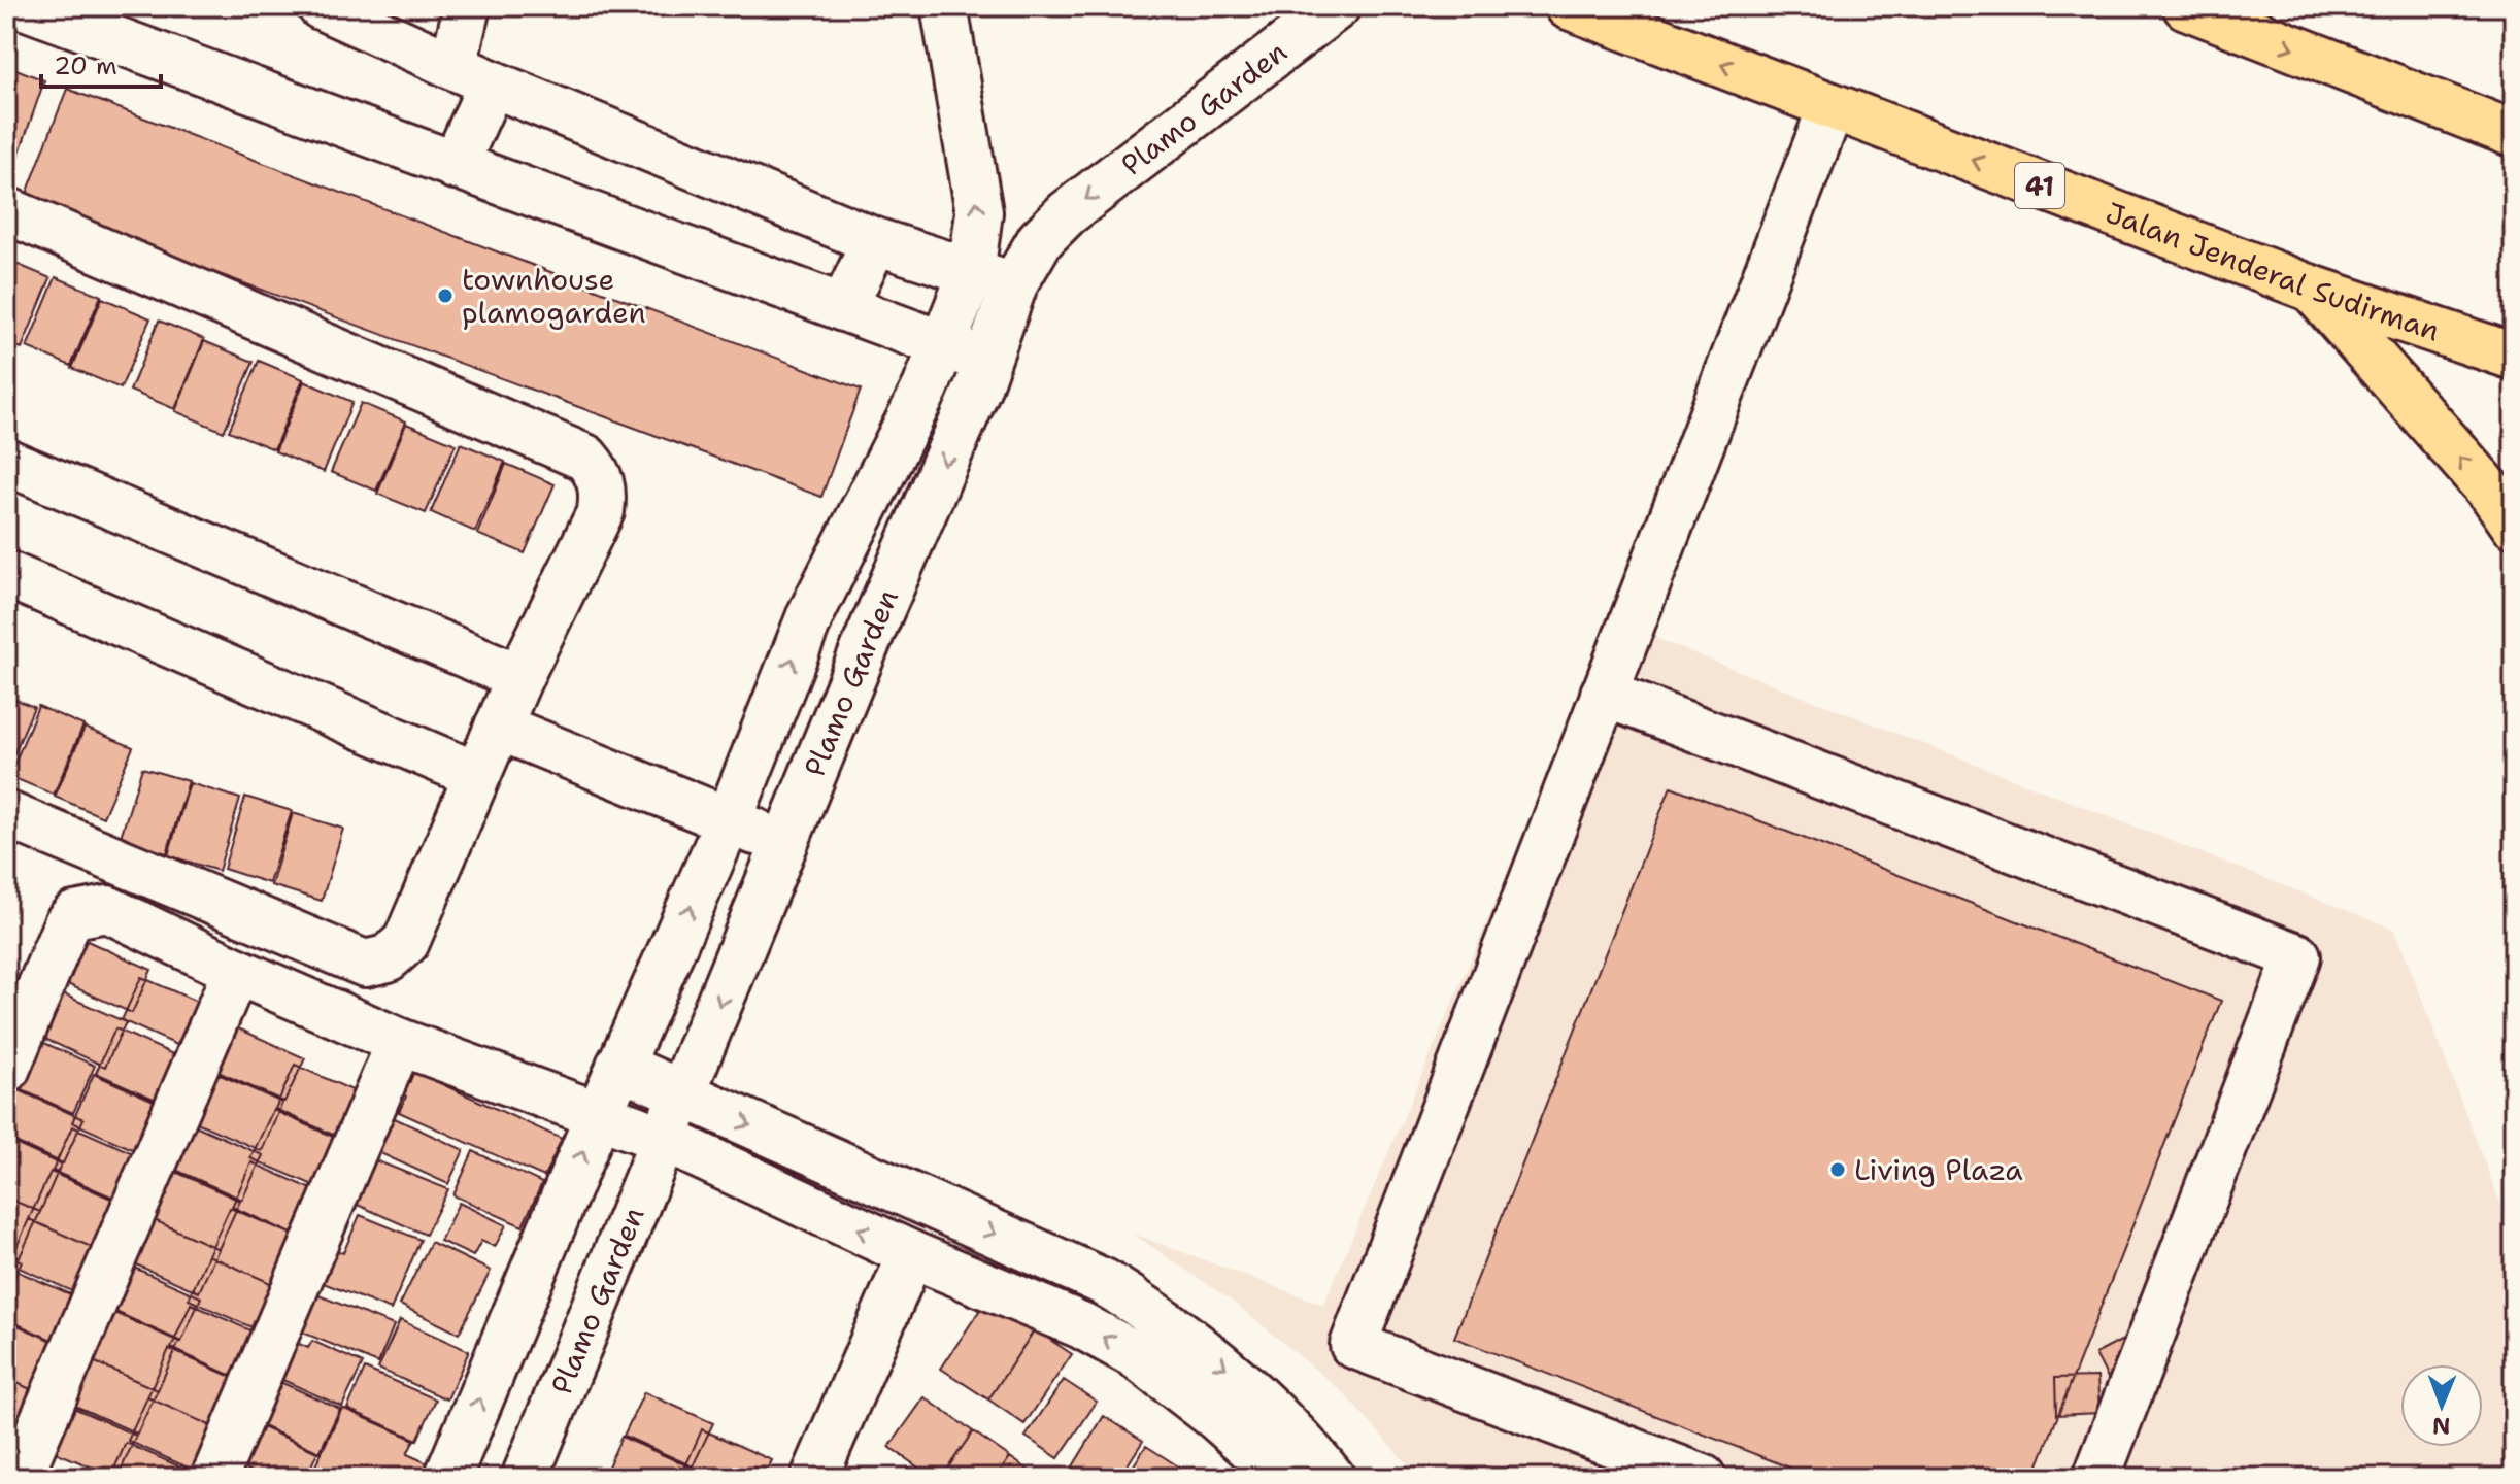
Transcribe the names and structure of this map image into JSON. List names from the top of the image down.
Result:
{
  "streets": {
    "highway": ["41", "Jalan Jenderal Sudirman"],
    "street": ["Plamo Garden"]
  },
  "one_way": ["Jalan Jenderal Sudirman"],
  "places": ["townhouse plamogarden", "Living Plaza"],
  "scale_bar": "20 m",
  "north": "bottom"
}
